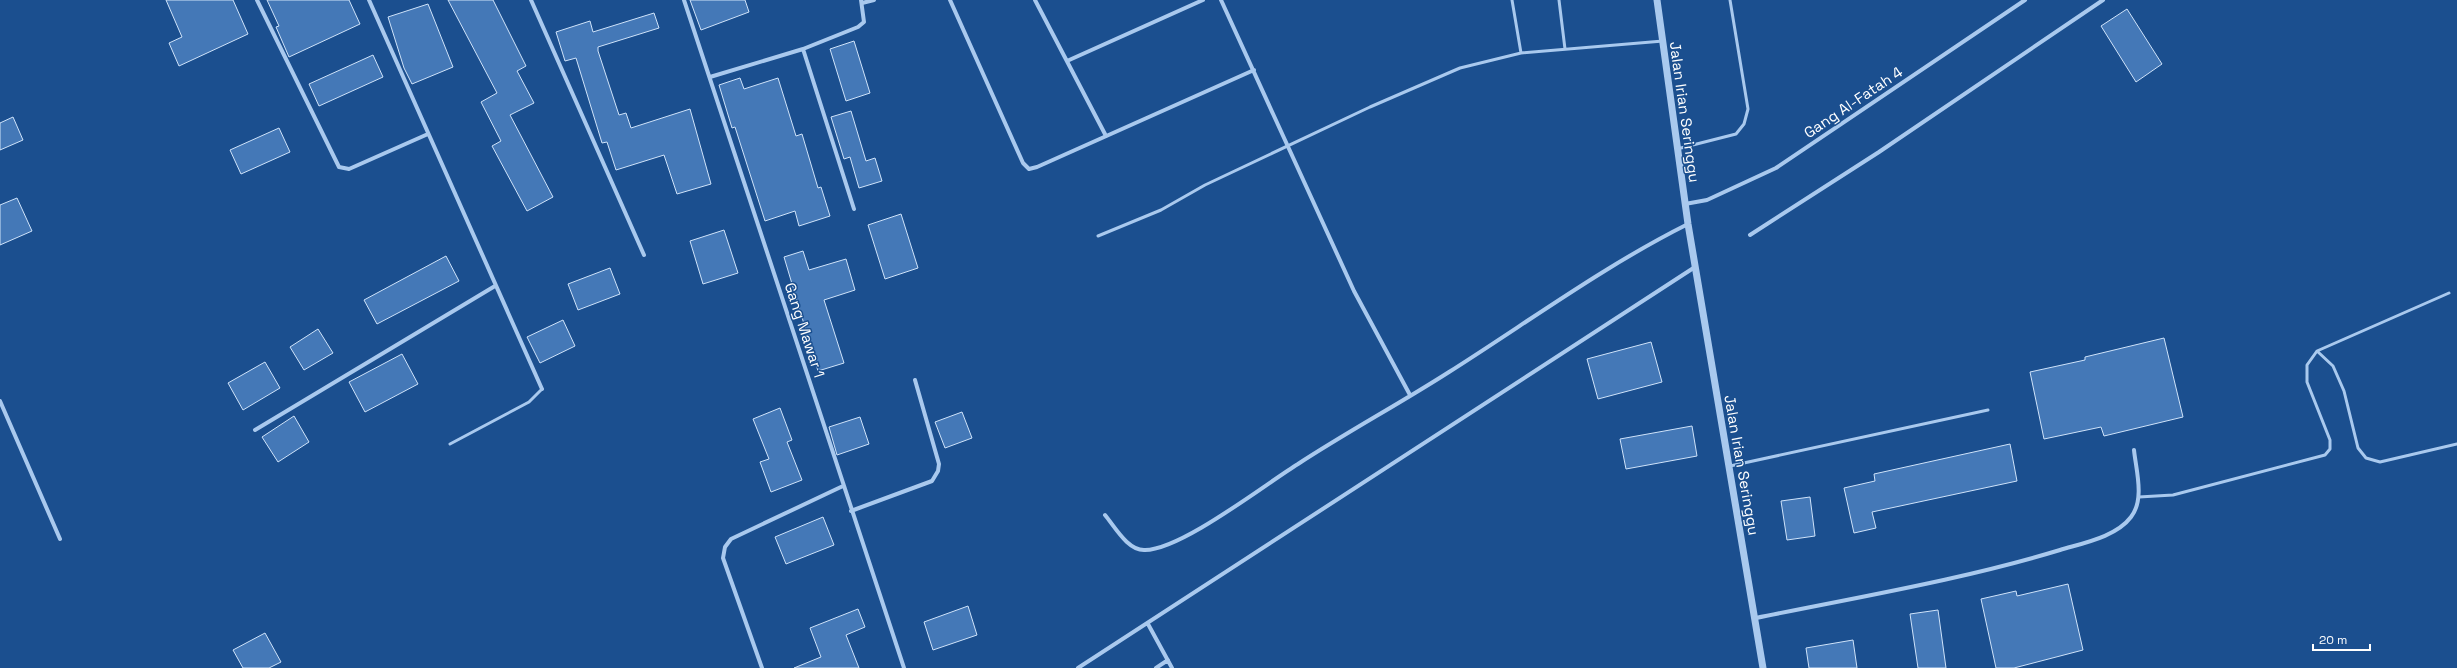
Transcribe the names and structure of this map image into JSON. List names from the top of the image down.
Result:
{
  "streets": {
    "street": ["Gang Al-Fatah 4", "Jalan Irian Seringgu", "Gang Mawar 1"]
  },
  "crossings": [
    ["Gang Al-Fatah 4", "Jalan Irian Seringgu"]
  ],
  "scale_bar": "20 m"
}
